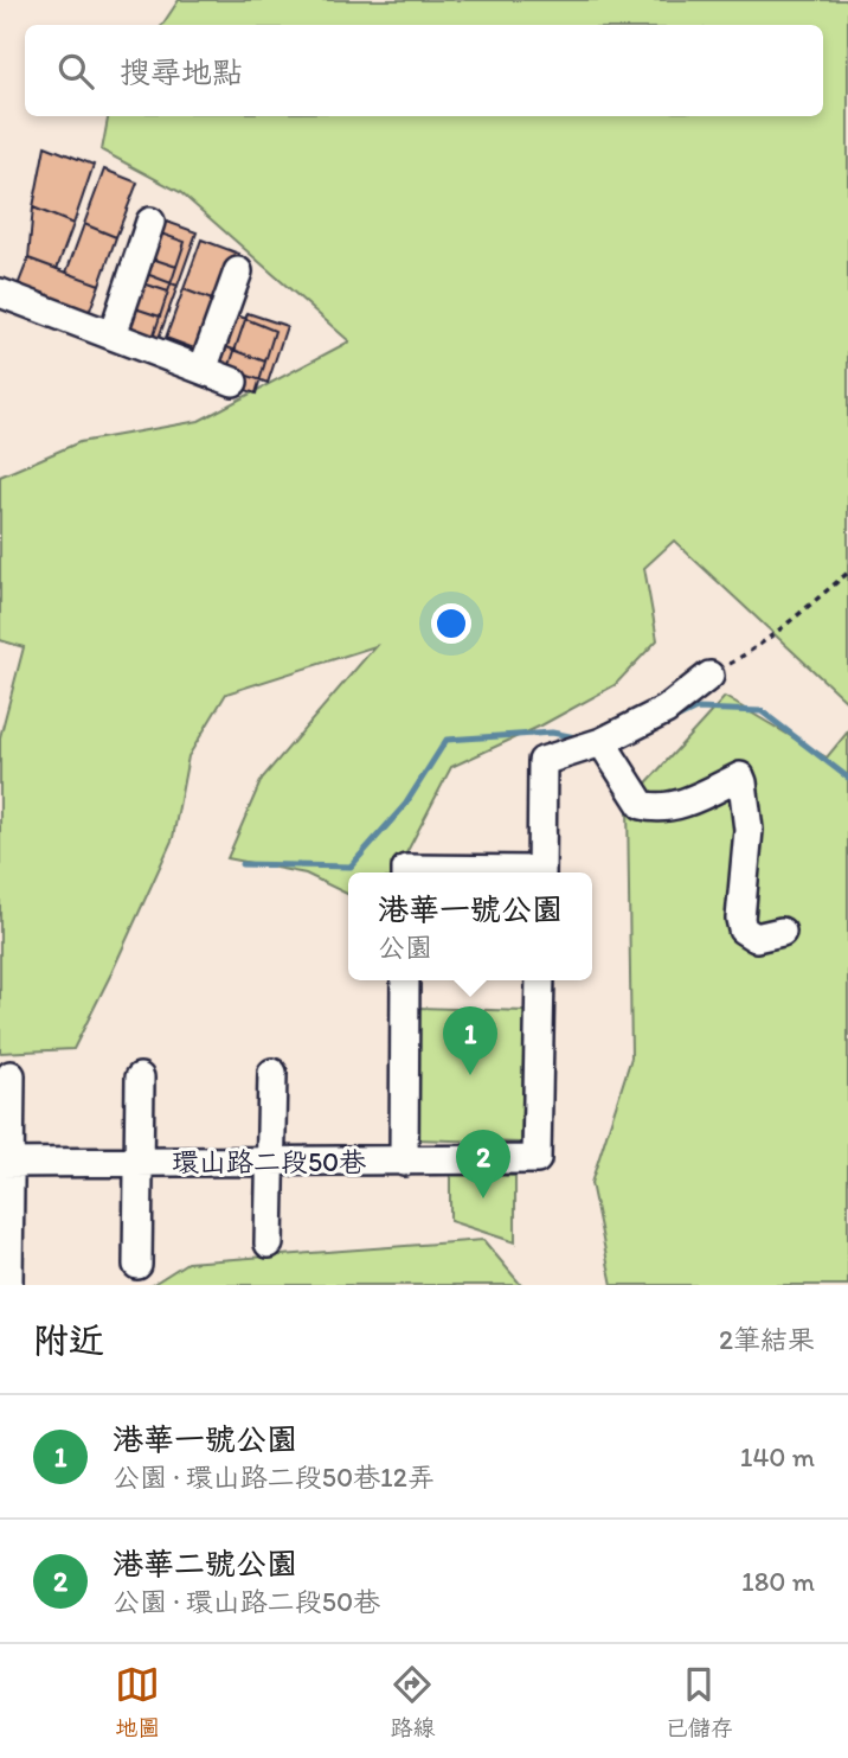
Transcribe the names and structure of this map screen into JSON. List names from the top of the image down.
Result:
{
  "streets": {
    "street": ["環山路二段50巷"]
  },
  "page": {
    "search": "搜尋地點",
    "popup": ["港華一號公園", "公園"],
    "pins": ["1", "2"],
    "heading": ["附近", "2筆結果"],
    "list": [
      {
        "mark": "1",
        "name": "港華一號公園",
        "note": "公園 · 環山路二段50巷12弄",
        "value": "140 m"
      },
      {
        "mark": "2",
        "name": "港華二號公園",
        "note": "公園 · 環山路二段50巷",
        "value": "180 m"
      }
    ],
    "nav": ["地圖", "路線", "已儲存"]
  }
}
